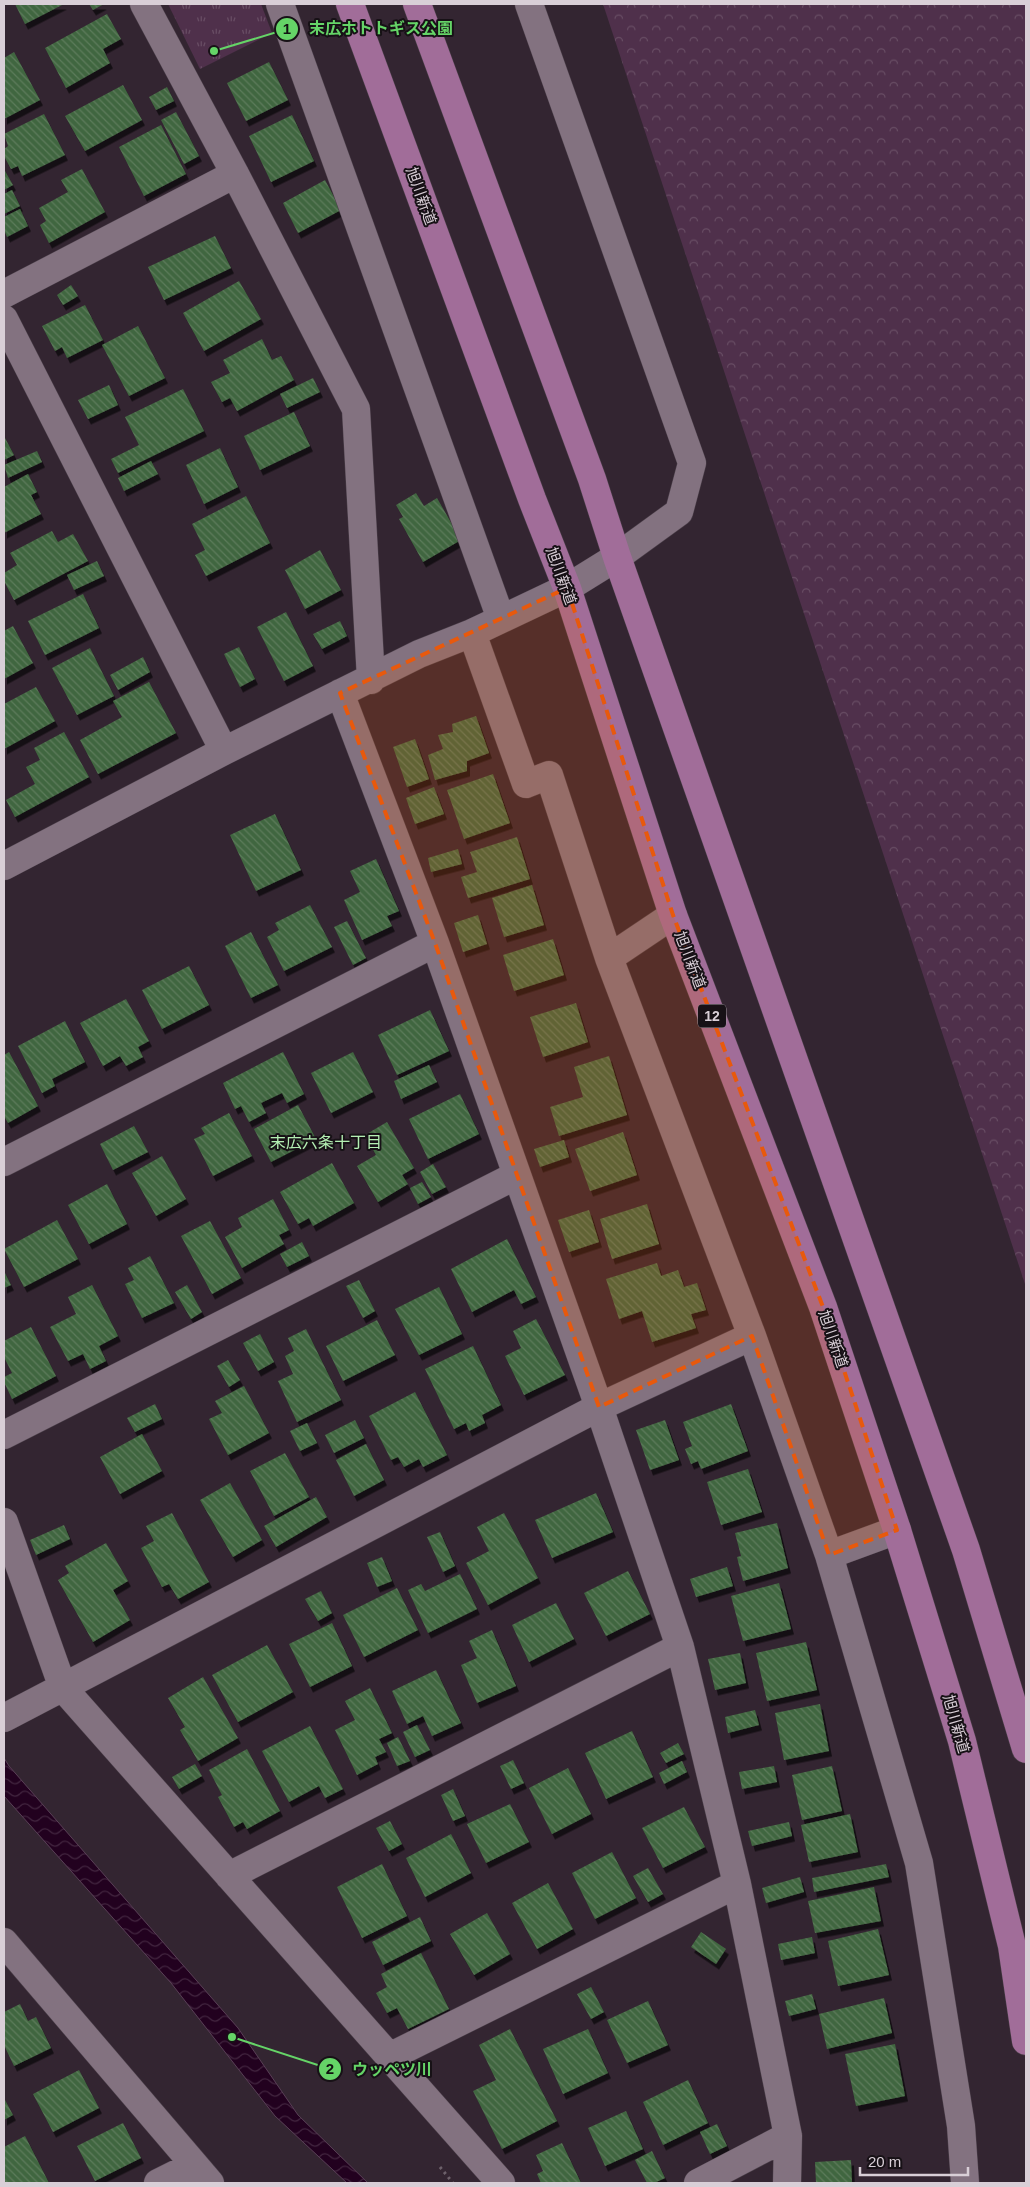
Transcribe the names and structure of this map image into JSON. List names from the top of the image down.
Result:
{
  "streets": {
    "highway": ["旭川新道", "12"]
  },
  "districts": ["末広六条十丁目"],
  "places": ["末広ホトトギス公園", "ウッペツ川"],
  "scale_bar": "20 m"
}
